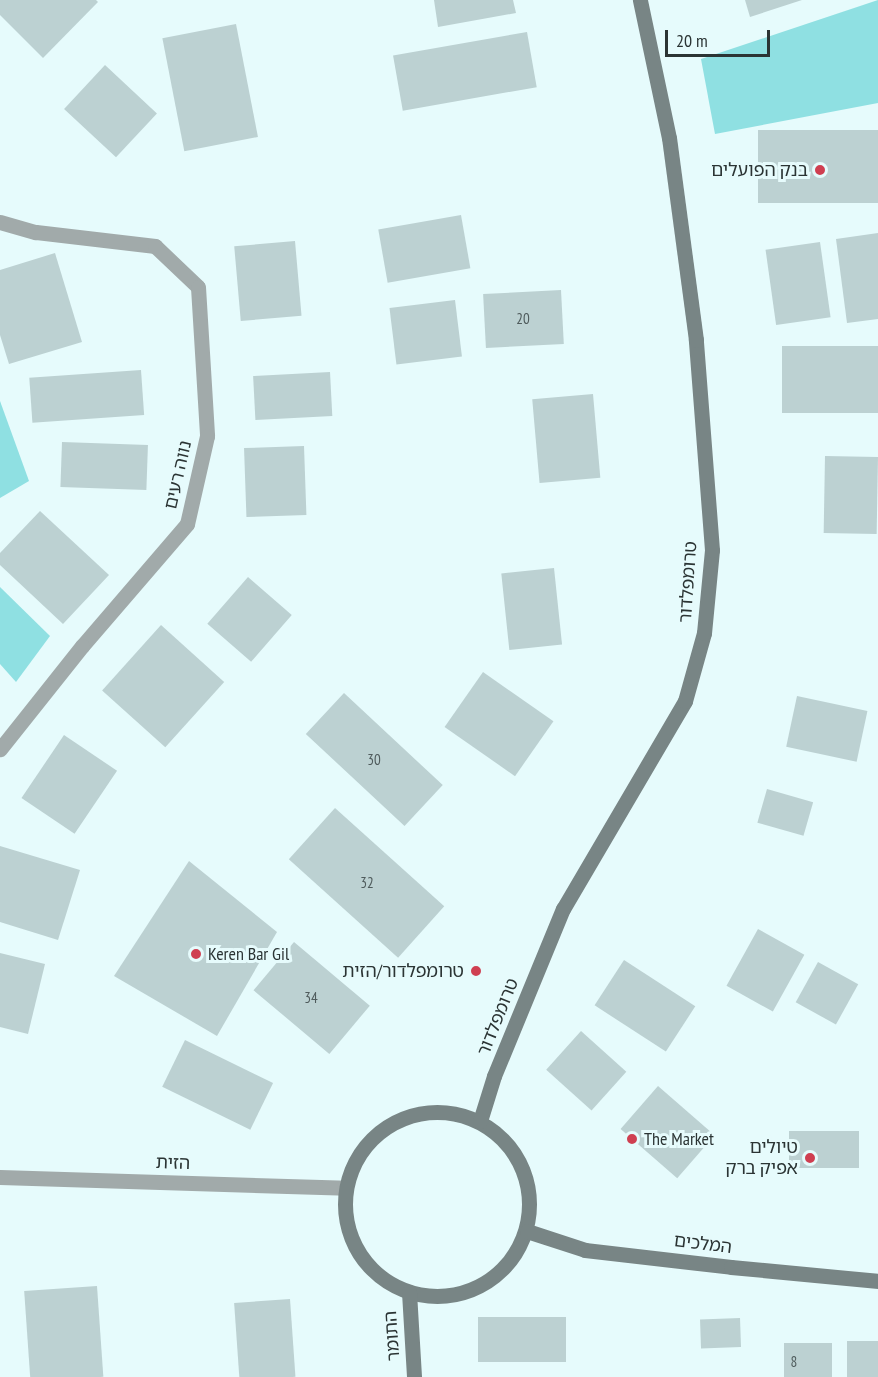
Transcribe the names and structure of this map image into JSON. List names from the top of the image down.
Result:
{
  "streets": {
    "street": [
      "נווה רעים",
      "טרומפלדור",
      "הזית",
      "המלכים",
      "התומר"
    ]
  },
  "crossings": [
    ["טרומפלדור", "הזית"],
    ["טרומפלדור", "המלכים"],
    ["טרומפלדור", "התומר"],
    ["הזית", "המלכים"],
    ["הזית", "התומר"],
    ["המלכים", "התומר"]
  ],
  "places": [
    "בנק הפועלים",
    "Keren Bar Gil",
    "טרומפלדור/הזית",
    "The Market",
    "טיולים אפיק ברק"
  ],
  "house_numbers": [
    "20",
    "30",
    "32",
    "34",
    "8"
  ],
  "scale_bar": "20 m"
}
